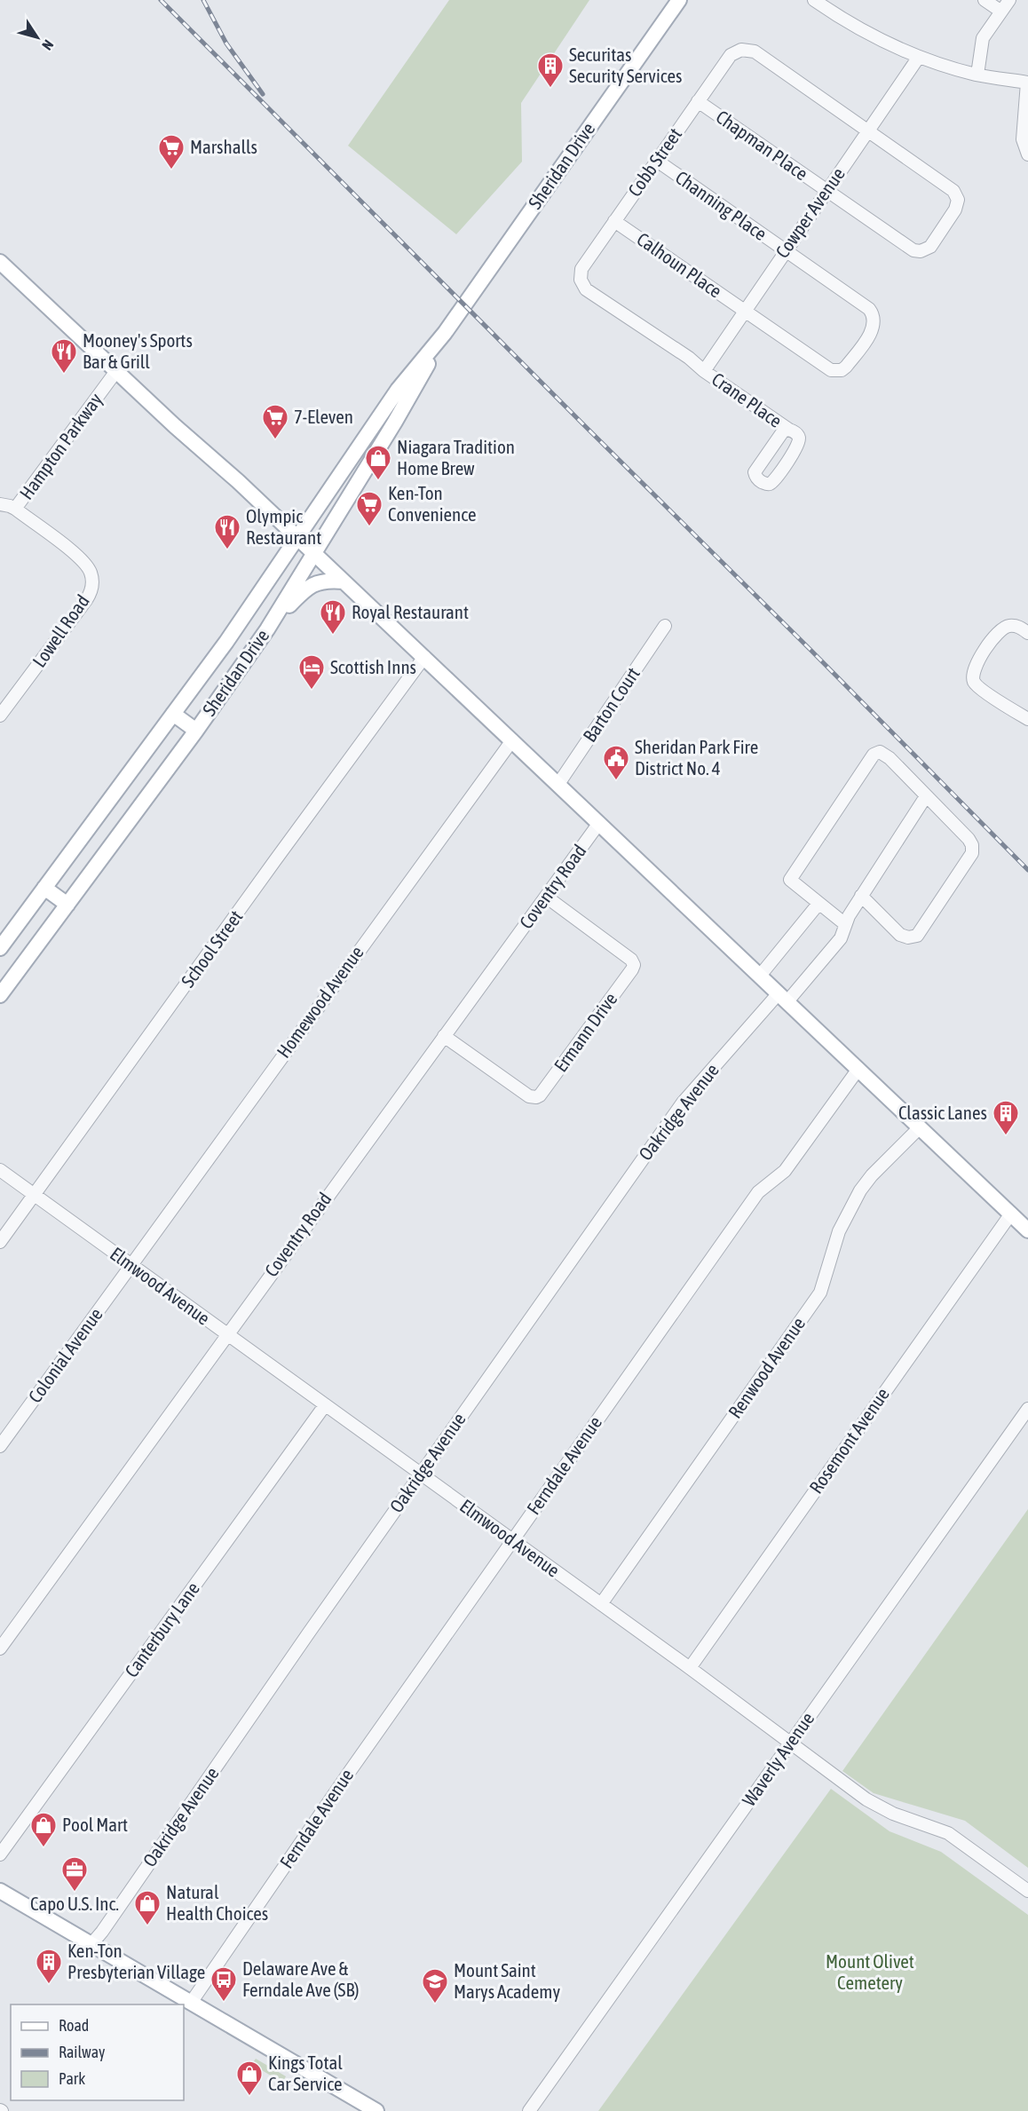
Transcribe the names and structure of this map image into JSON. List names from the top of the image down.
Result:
{
  "streets": {
    "main road": ["Sheridan Drive"],
    "street": [
      "Chapman Place",
      "Cobb Street",
      "Channing Place",
      "Cowper Avenue",
      "Calhoun Place",
      "Crane Place",
      "Hampton Parkway",
      "Lowell Road",
      "Barton Court",
      "Coventry Road",
      "School Street",
      "Homewood Avenue",
      "Ermann Drive",
      "Oakridge Avenue",
      "Elmwood Avenue",
      "Colonial Avenue",
      "Renwood Avenue",
      "Rosemont Avenue",
      "Ferndale Avenue",
      "Canterbury Lane",
      "Waverly Avenue"
    ]
  },
  "crossings": [
    ["Chapman Place", "Cobb Street"],
    ["Chapman Place", "Cowper Avenue"],
    ["Cobb Street", "Channing Place"],
    ["Cobb Street", "Cowper Avenue"],
    ["Cobb Street", "Calhoun Place"],
    ["Cobb Street", "Crane Place"],
    ["Channing Place", "Cowper Avenue"],
    ["Channing Place", "Calhoun Place"],
    ["Cowper Avenue", "Calhoun Place"],
    ["Cowper Avenue", "Crane Place"],
    ["Hampton Parkway", "Lowell Road"],
    ["Coventry Road", "Ermann Drive"],
    ["Coventry Road", "Elmwood Avenue"],
    ["School Street", "Elmwood Avenue"],
    ["Homewood Avenue", "Elmwood Avenue"],
    ["Homewood Avenue", "Colonial Avenue"],
    ["Oakridge Avenue", "Elmwood Avenue"],
    ["Elmwood Avenue", "Colonial Avenue"],
    ["Elmwood Avenue", "Renwood Avenue"],
    ["Elmwood Avenue", "Rosemont Avenue"],
    ["Elmwood Avenue", "Ferndale Avenue"],
    ["Elmwood Avenue", "Canterbury Lane"],
    ["Elmwood Avenue", "Waverly Avenue"]
  ],
  "parks": ["Mount Olivet Cemetery"],
  "places": {
    "building": ["Securitas Security Services", "Classic Lanes", "Ken-Ton Presbyterian Village"],
    "supermarket": ["Marshalls", "7-Eleven", "Ken-Ton Convenience"],
    "restaurant": ["Mooney's Sports Bar & Grill", "Olympic Restaurant", "Royal Restaurant"],
    "shop": [
      "Niagara Tradition Home Brew",
      "Pool Mart",
      "Natural Health Choices",
      "Kings Total Car Service"
    ],
    "hotel": ["Scottish Inns"],
    "public building": ["Sheridan Park Fire District No. 4"],
    "office": ["Capo U.S. Inc."],
    "bus stop": ["Delaware Ave & Ferndale Ave (SB)"],
    "school or university": ["Mount Saint Marys Academy"]
  },
  "legend": ["Road", "Railway", "Park"],
  "north": "bottom right"
}
